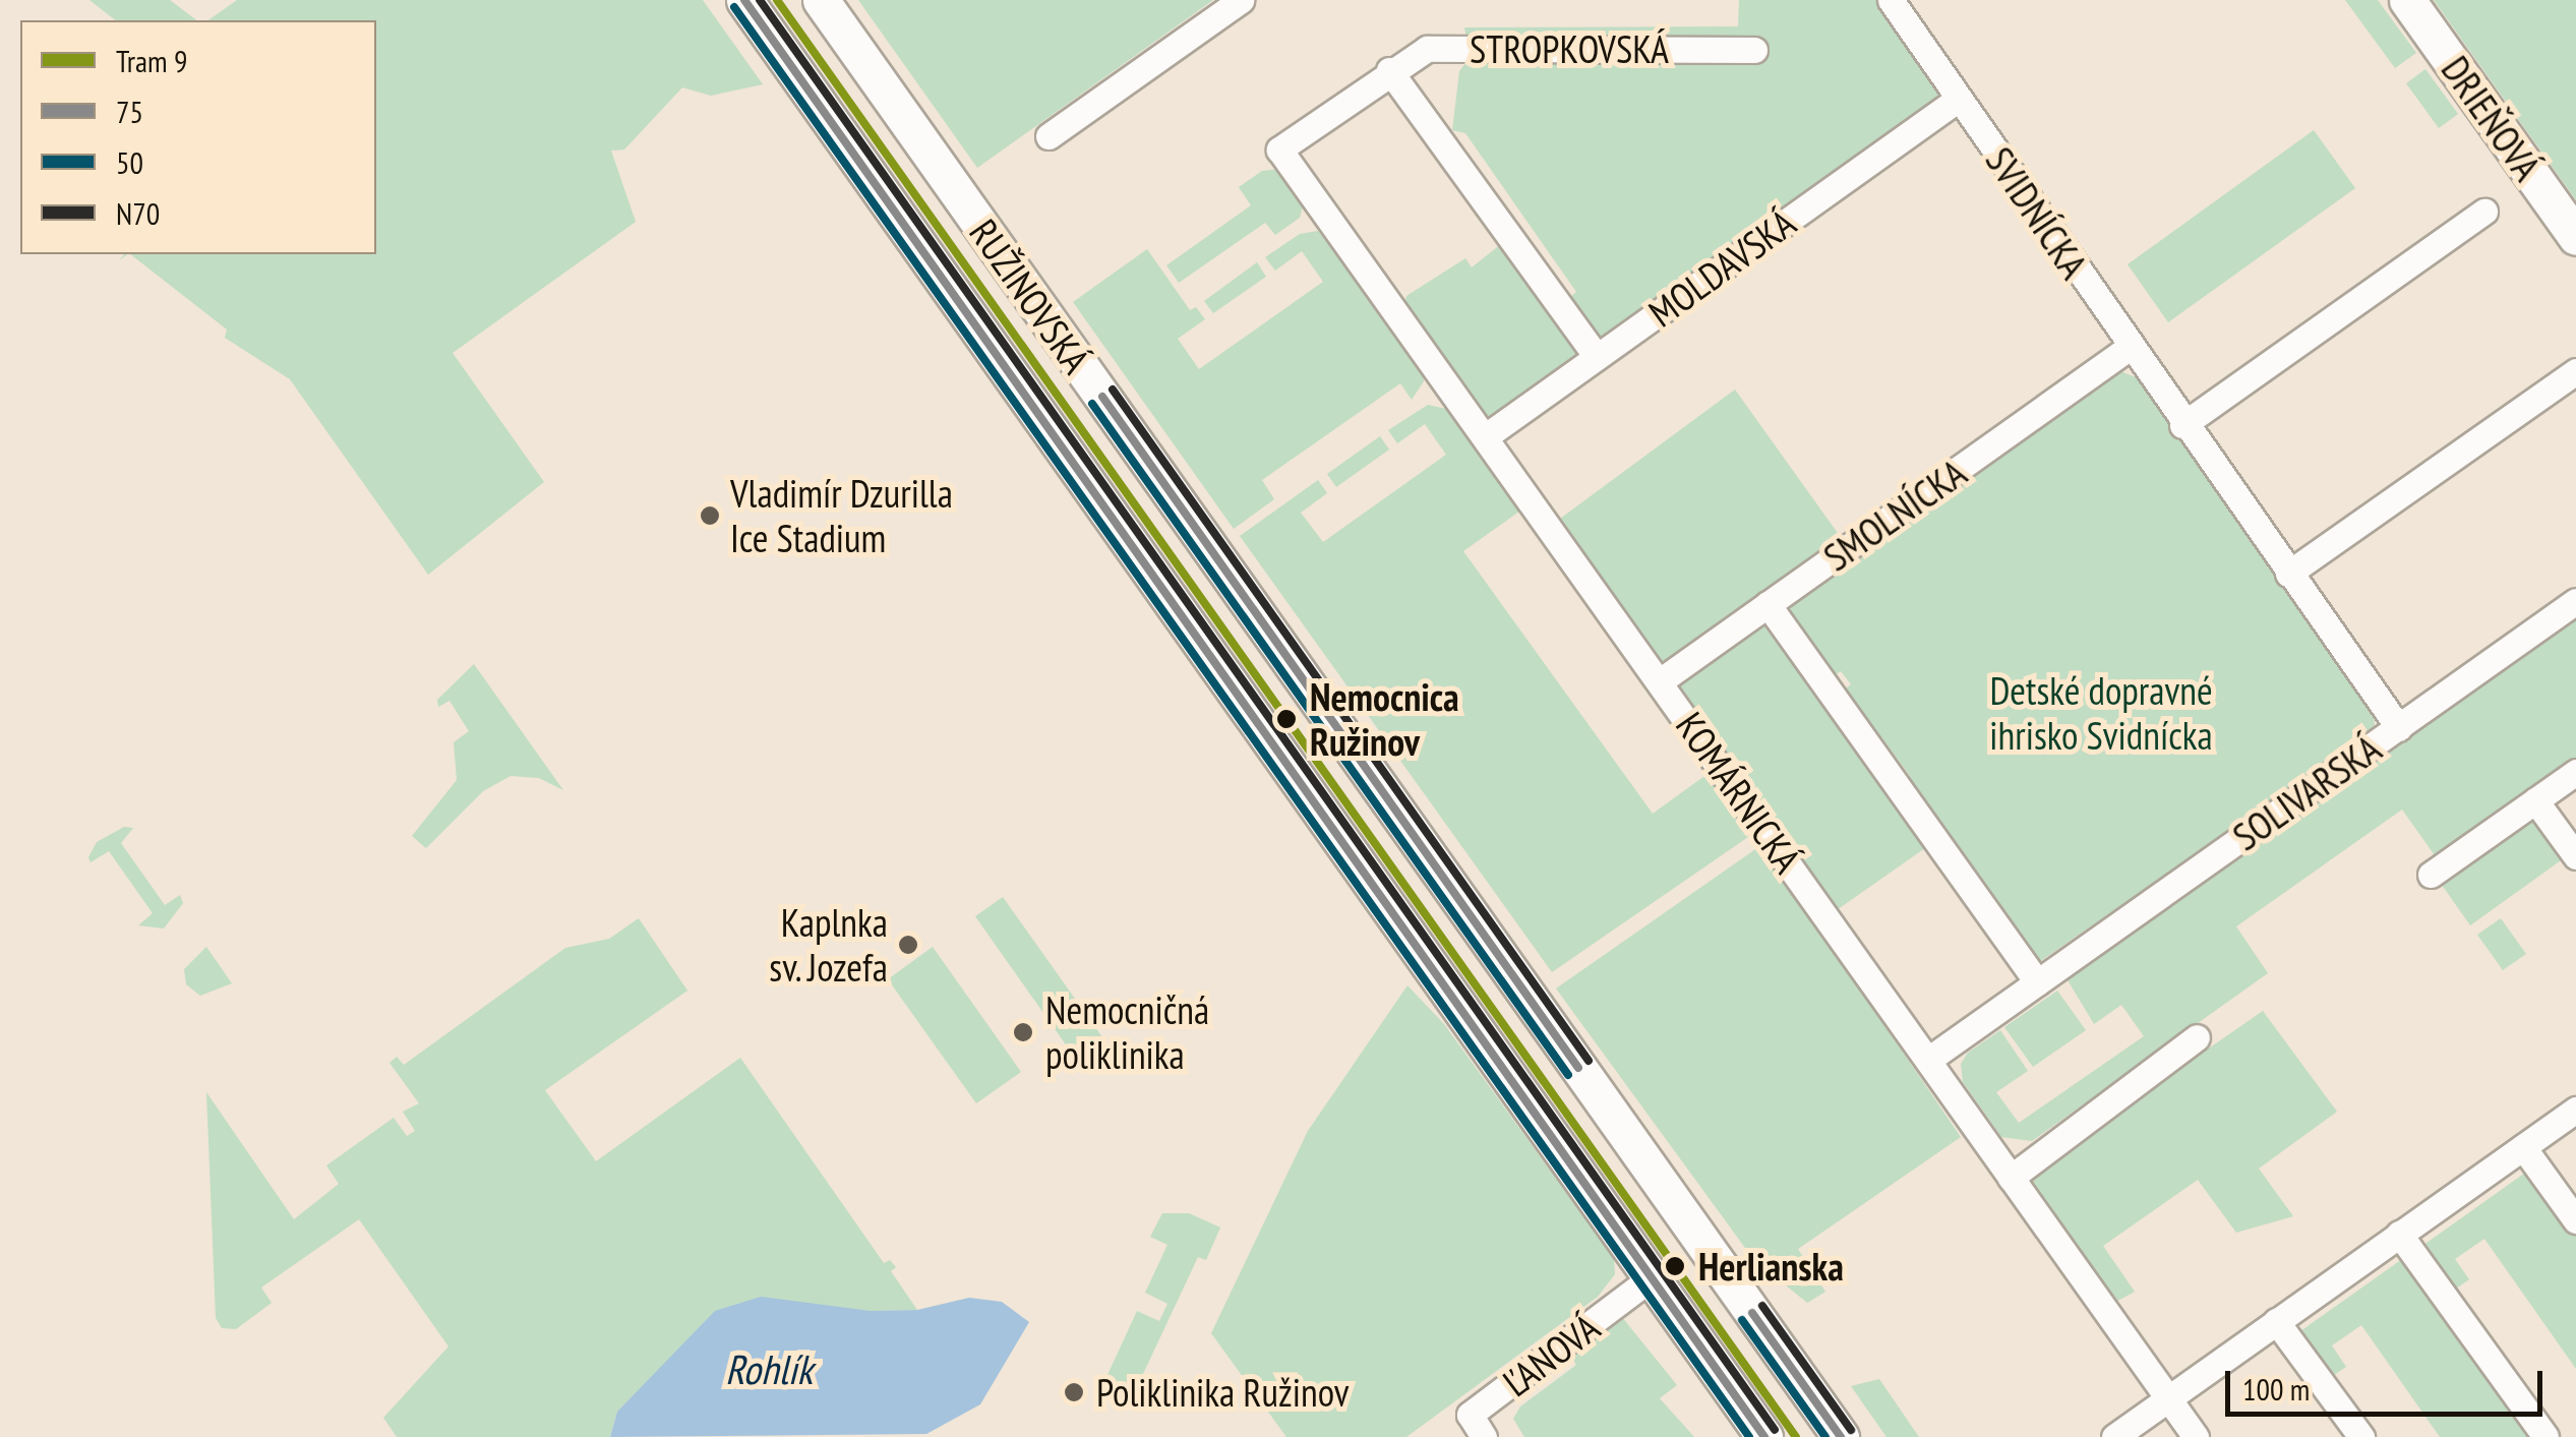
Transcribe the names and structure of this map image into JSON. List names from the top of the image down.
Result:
{
  "streets": {
    "street": [
      "STROPKOVSKÁ",
      "DRIEŇOVÁ",
      "SVIDNÍCKA",
      "MOLDAVSKÁ",
      "RUŽINOVSKÁ",
      "SMOLNÍCKA",
      "KOMÁRNICKÁ",
      "SOLIVARSKÁ",
      "ĽANOVÁ"
    ]
  },
  "crossings": [
    ["STROPKOVSKÁ", "KOMÁRNICKÁ"],
    ["SVIDNÍCKA", "MOLDAVSKÁ"],
    ["SVIDNÍCKA", "SMOLNÍCKA"],
    ["SVIDNÍCKA", "SOLIVARSKÁ"],
    ["MOLDAVSKÁ", "KOMÁRNICKÁ"],
    ["RUŽINOVSKÁ", "ĽANOVÁ"],
    ["SMOLNÍCKA", "KOMÁRNICKÁ"],
    ["KOMÁRNICKÁ", "SOLIVARSKÁ"]
  ],
  "water": ["Rohlík"],
  "parks": ["Detské dopravné ihrisko Svidnícka"],
  "places": [
    "Vladimír Dzurilla Ice Stadium",
    "Nemocnica Ružinov",
    "Kaplnka sv. Jozefa",
    "Nemocničná poliklinika",
    "Herlianska",
    "Poliklinika Ružinov"
  ],
  "lines": [
    "tram line 9",
    "transit line 75",
    "transit line N70",
    "transit line 50"
  ],
  "legend": [
    "Tram 9",
    "75",
    "50",
    "N70"
  ],
  "scale_bar": "100 m"
}
